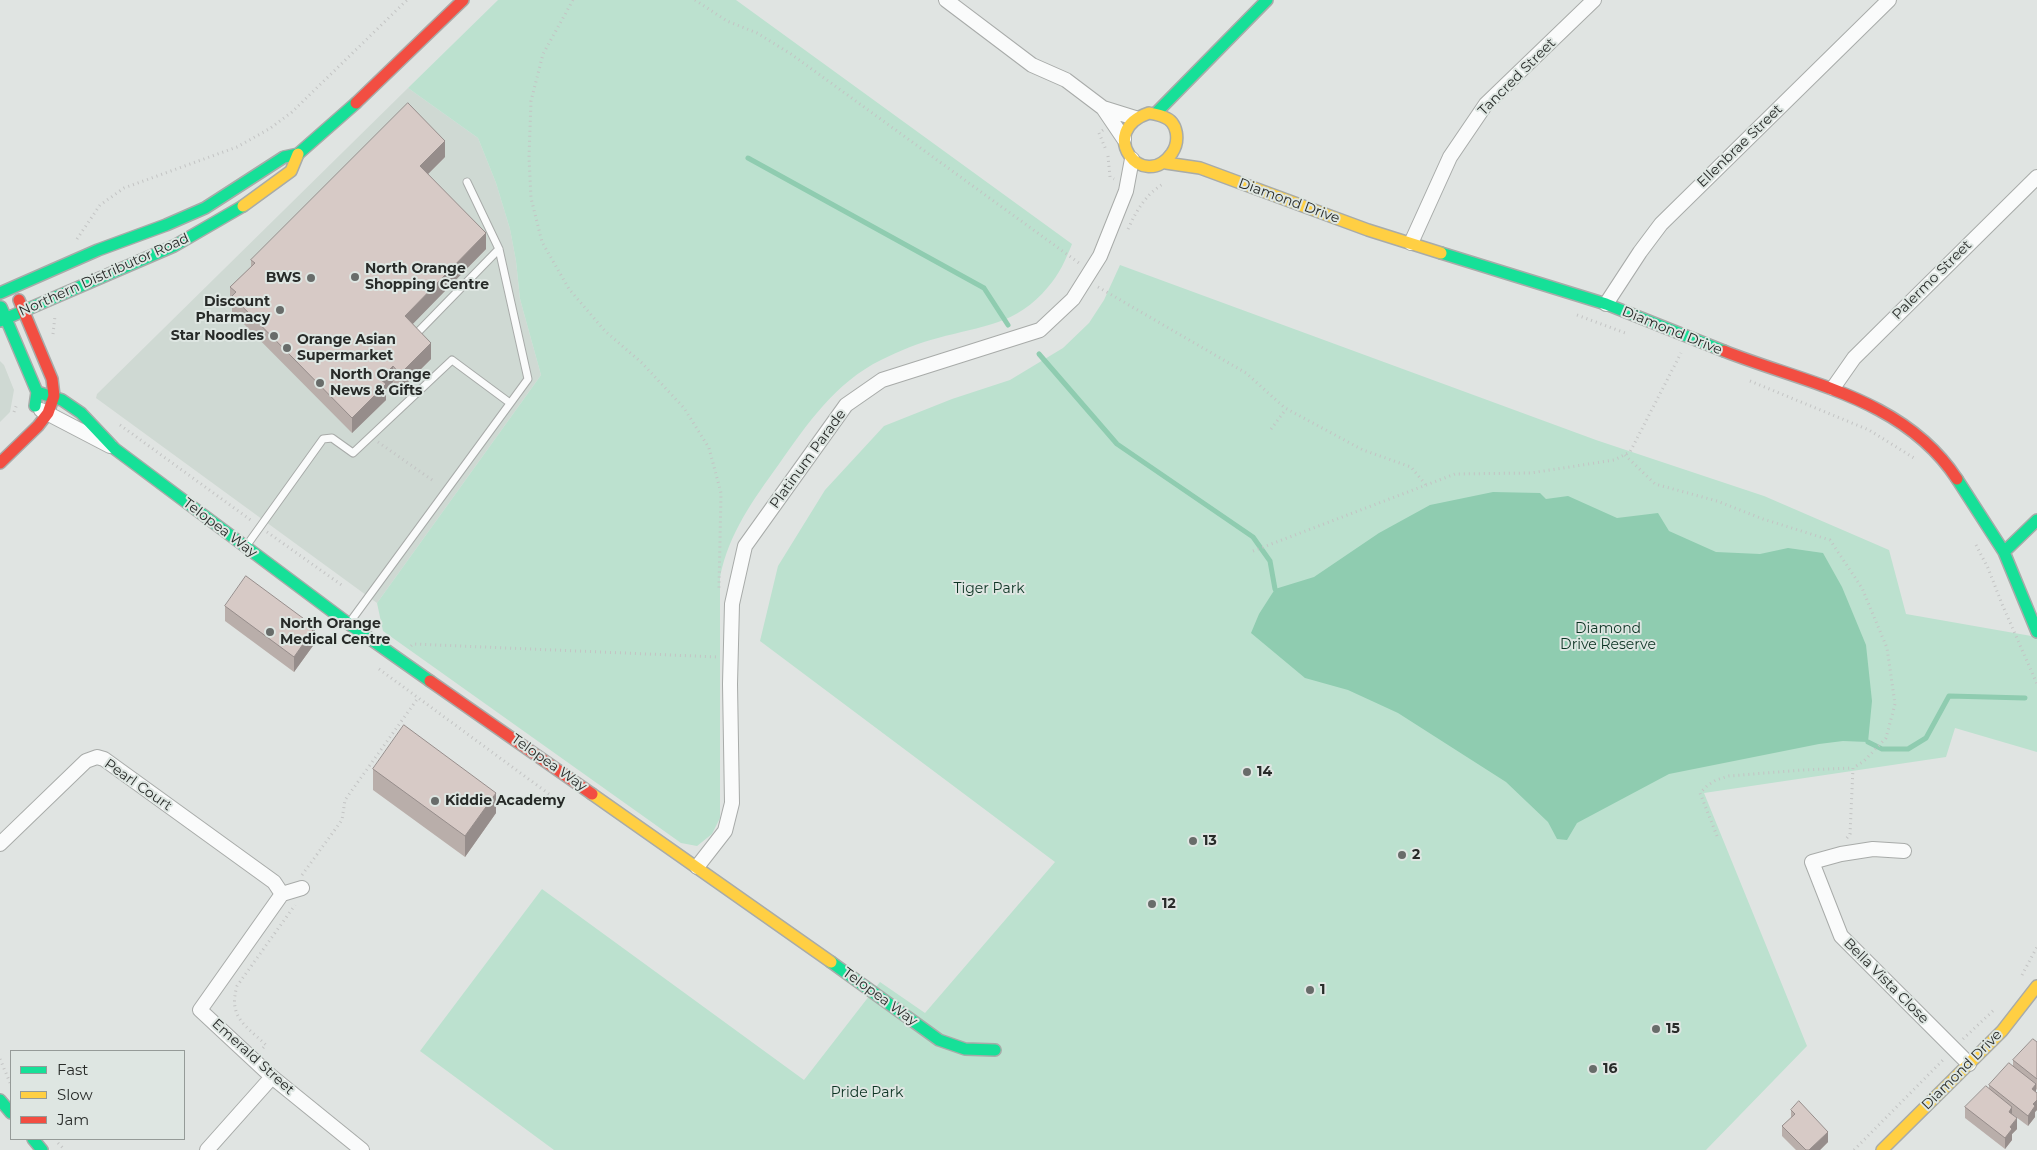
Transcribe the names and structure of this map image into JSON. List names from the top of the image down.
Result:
{
  "streets": {
    "street": [
      "Tancred Street",
      "Ellenbrae Street",
      "Diamond Drive",
      "Northern Distributor Road",
      "Palermo Street",
      "Platinum Parade",
      "Telopea Way",
      "Pearl Court",
      "Bella Vista Close",
      "Emerald Street"
    ]
  },
  "crossings": [
    ["Tancred Street", "Diamond Drive"],
    ["Ellenbrae Street", "Diamond Drive"],
    ["Diamond Drive", "Palermo Street"],
    ["Diamond Drive", "Platinum Parade"],
    ["Diamond Drive", "Bella Vista Close"],
    ["Platinum Parade", "Telopea Way"],
    ["Pearl Court", "Emerald Street"]
  ],
  "parks": ["Tiger Park", "Diamond Drive Reserve", "Pride Park"],
  "places": [
    "North Orange Shopping Centre",
    "BWS",
    "Discount Pharmacy",
    "Star Noodles",
    "Orange Asian Supermarket",
    "North Orange News & Gifts",
    "North Orange Medical Centre",
    "14",
    "Kiddie Academy",
    "13",
    "2",
    "12",
    "1",
    "15",
    "16"
  ],
  "legend": ["Fast", "Slow", "Jam"]
}
